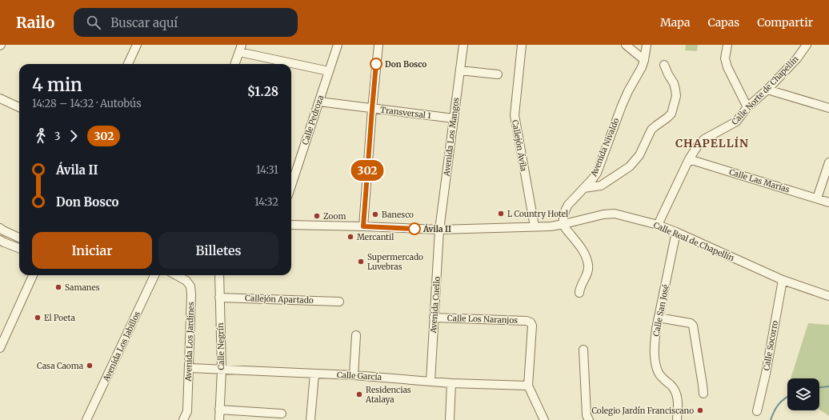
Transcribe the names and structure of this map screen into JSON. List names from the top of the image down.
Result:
{
  "streets": {
    "street": [
      "Calle Norte de Chapellín",
      "Transversal 1",
      "Calle Pedroza",
      "Avenida Los Mangos",
      "Callejón Ávila",
      "Avenida Nivaldo",
      "Calle Las Marías",
      "Calle Real de Chapellín",
      "Callejón Apartado",
      "Avenida Cuello",
      "Calle San José",
      "Calle Los Naranjos",
      "Avenida Los Jardines",
      "Calle Socorro",
      "Avenida Los Jabillos",
      "Calle Negrín",
      "Calle García"
    ]
  },
  "crossings": [
    ["Calle Norte de Chapellín", "Calle Las Marías"],
    ["Calle Norte de Chapellín", "Calle Real de Chapellín"],
    ["Transversal 1", "Calle Pedroza"],
    ["Transversal 1", "Avenida Los Mangos"],
    ["Avenida Los Mangos", "Calle Real de Chapellín"],
    ["Avenida Los Mangos", "Avenida Cuello"],
    ["Callejón Ávila", "Calle Real de Chapellín"],
    ["Avenida Nivaldo", "Calle Real de Chapellín"],
    ["Calle Real de Chapellín", "Avenida Cuello"],
    ["Calle Real de Chapellín", "Calle San José"],
    ["Calle Real de Chapellín", "Calle Socorro"],
    ["Callejón Apartado", "Calle Negrín"],
    ["Avenida Cuello", "Calle Los Naranjos"],
    ["Avenida Cuello", "Calle García"],
    ["Calle Los Naranjos", "Calle García"],
    ["Avenida Los Jardines", "Calle García"],
    ["Calle Negrín", "Calle García"]
  ],
  "districts": ["CHAPELLÍN"],
  "places": [
    "Don Bosco",
    "L Country Hotel",
    "Banesco",
    "Zoom",
    "Ávila II",
    "Mercantil",
    "Supermercado Luvebras",
    "Samanes",
    "El Poeta",
    "Casa Caoma",
    "Residencias Atalaya",
    "Colegio Jardín Franciscano"
  ],
  "lines": ["bus line 302"],
  "page": {
    "header": "Railo",
    "search": "Buscar aquí",
    "nav": ["Mapa", "Capas", "Compartir"],
    "on_map": "302",
    "heading": ["4 min", "14:28 – 14:32 · Autobús", "$1.28"],
    "legs": ["3", "302"],
    "list": [
      {
        "name": "Ávila II",
        "value": "14:31"
      },
      {
        "name": "Don Bosco",
        "value": "14:32"
      }
    ],
    "buttons": ["Iniciar", "Billetes"]
  }
}
